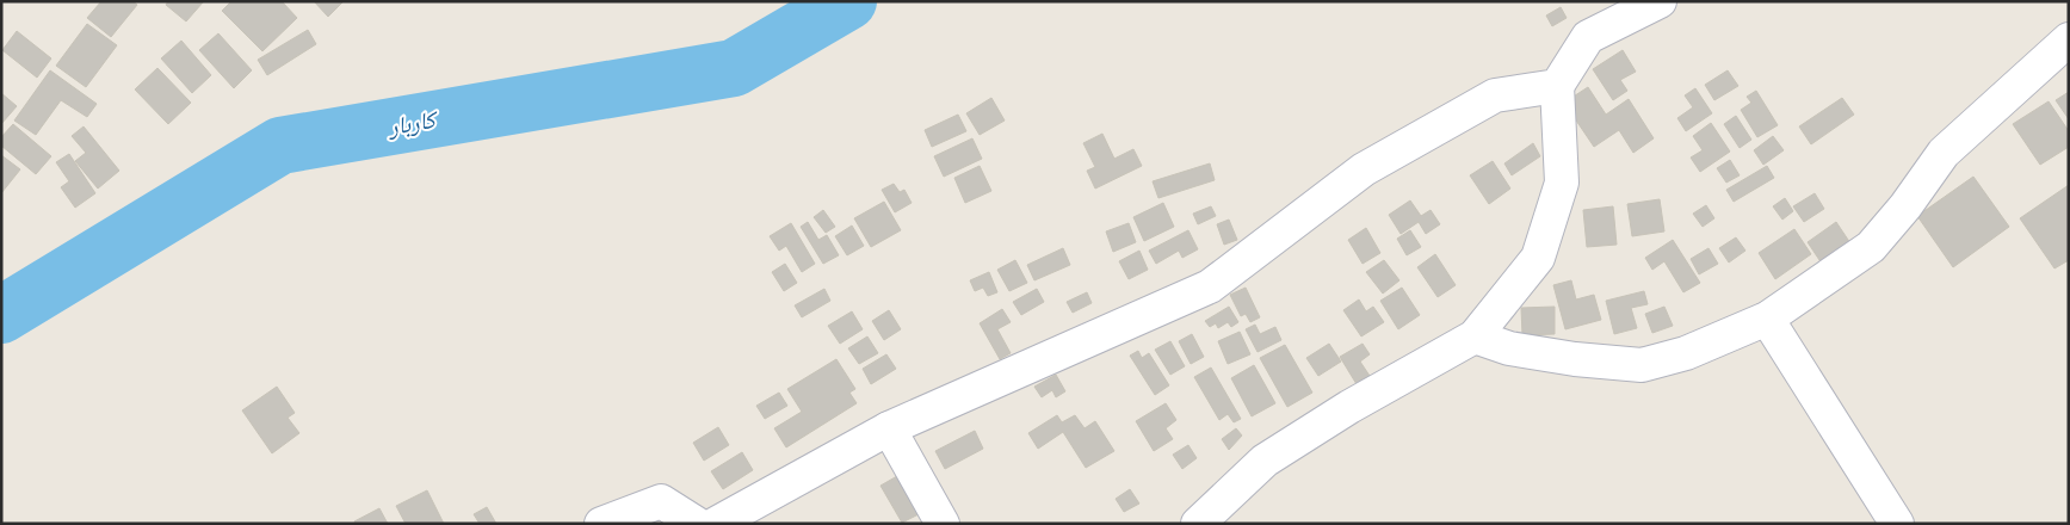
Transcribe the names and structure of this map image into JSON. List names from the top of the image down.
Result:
{
  "water": ["کاربار"]
}
